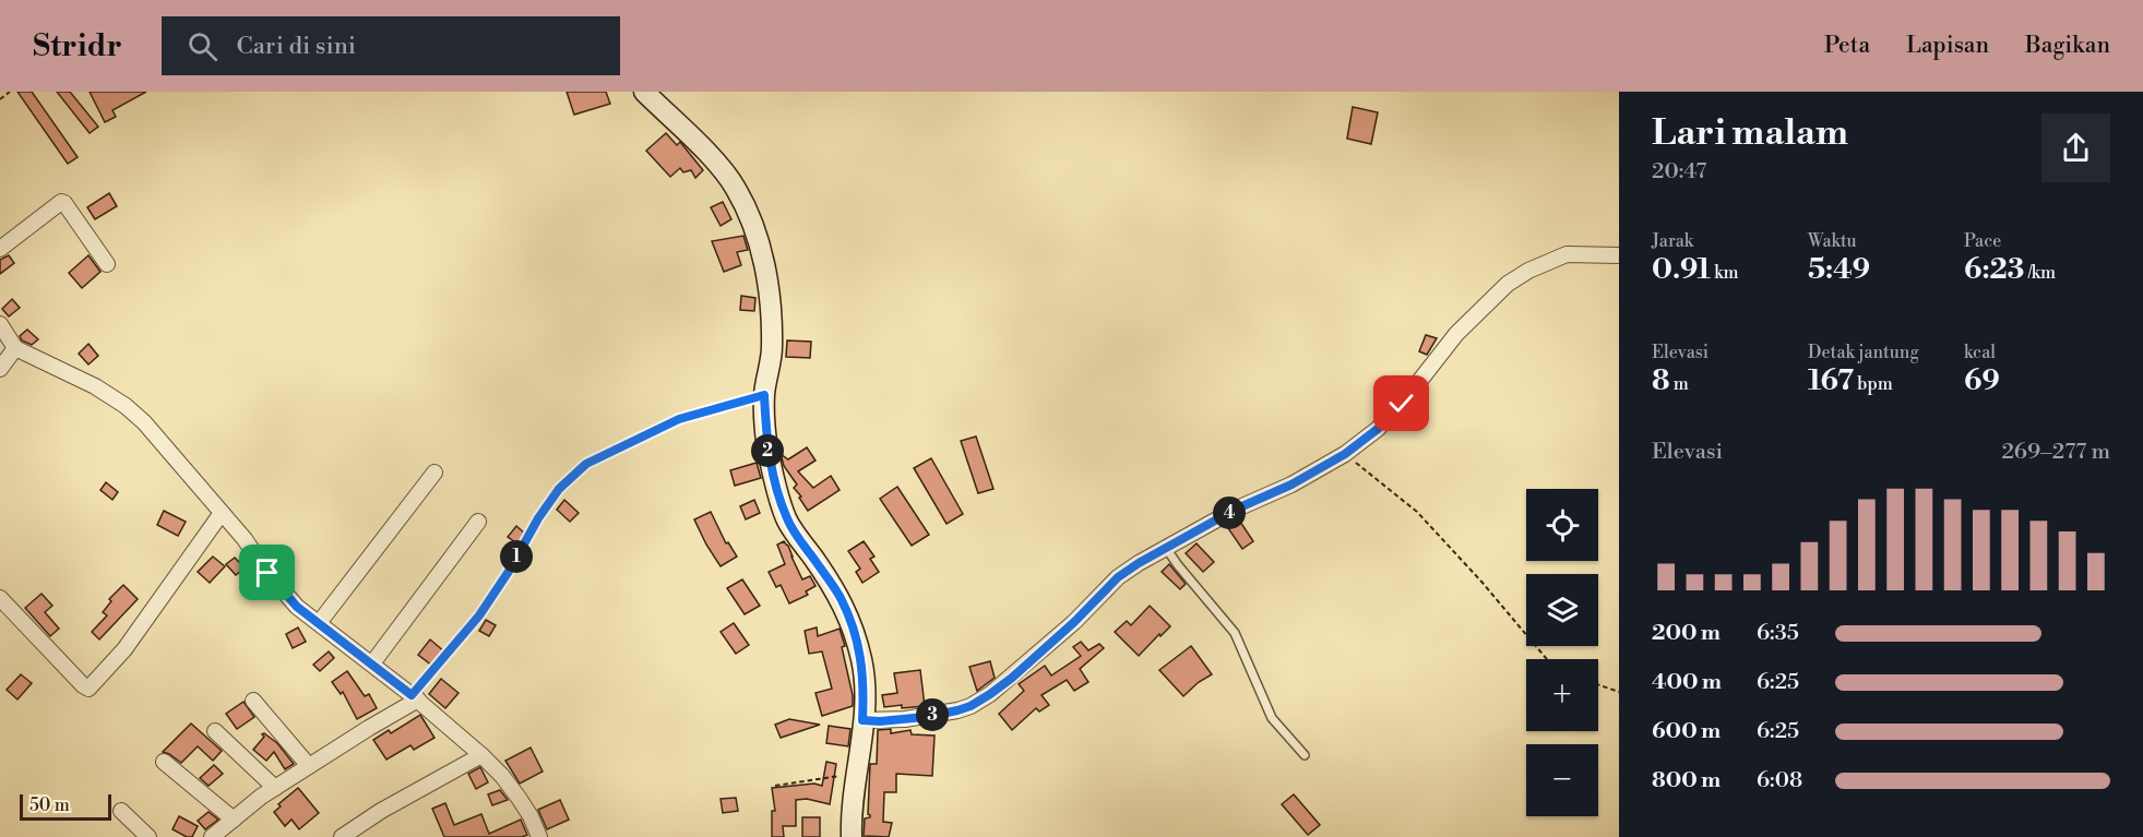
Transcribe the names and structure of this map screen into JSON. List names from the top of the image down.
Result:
{
  "scale_bar": "50 m",
  "page": {
    "header": "Stridr",
    "search": "Cari di sini",
    "nav": ["Peta", "Lapisan", "Bagikan"],
    "heading": ["Lari malam", "20:47"],
    "stats": [
      ["Jarak", "0.91 km"],
      ["Waktu", "5:49"],
      ["Pace", "6:23 /km"],
      ["Elevasi", "8 m"],
      ["Detak jantung", "167 bpm"],
      ["kcal", "69"]
    ],
    "chart": ["Elevasi", "269–277 m"],
    "pins": [
      "2",
      "4",
      "1",
      "3"
    ],
    "map_buttons": ["+", "−"],
    "list": [
      {
        "name": "200 m",
        "note": "6:35"
      },
      {
        "name": "400 m",
        "note": "6:25"
      },
      {
        "name": "600 m",
        "note": "6:25"
      },
      {
        "name": "800 m",
        "note": "6:08"
      }
    ],
    "scale": "50 m"
  }
}
